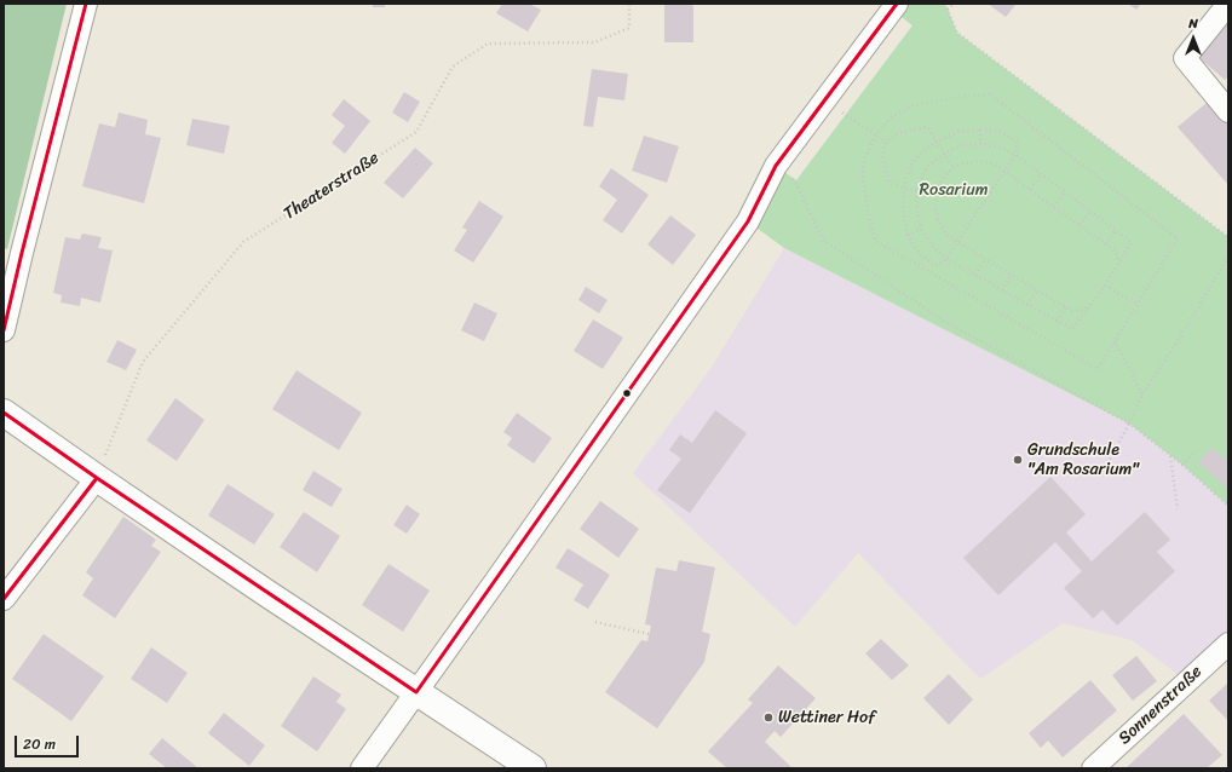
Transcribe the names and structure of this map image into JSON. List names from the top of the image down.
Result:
{
  "streets": {
    "street": ["Sonnenstraße"],
    "path": ["Theaterstraße"]
  },
  "parks": ["Rosarium"],
  "places": ["Grundschule \"Am Rosarium\"", "Wettiner Hof"],
  "scale_bar": "20 m",
  "north": "top"
}
